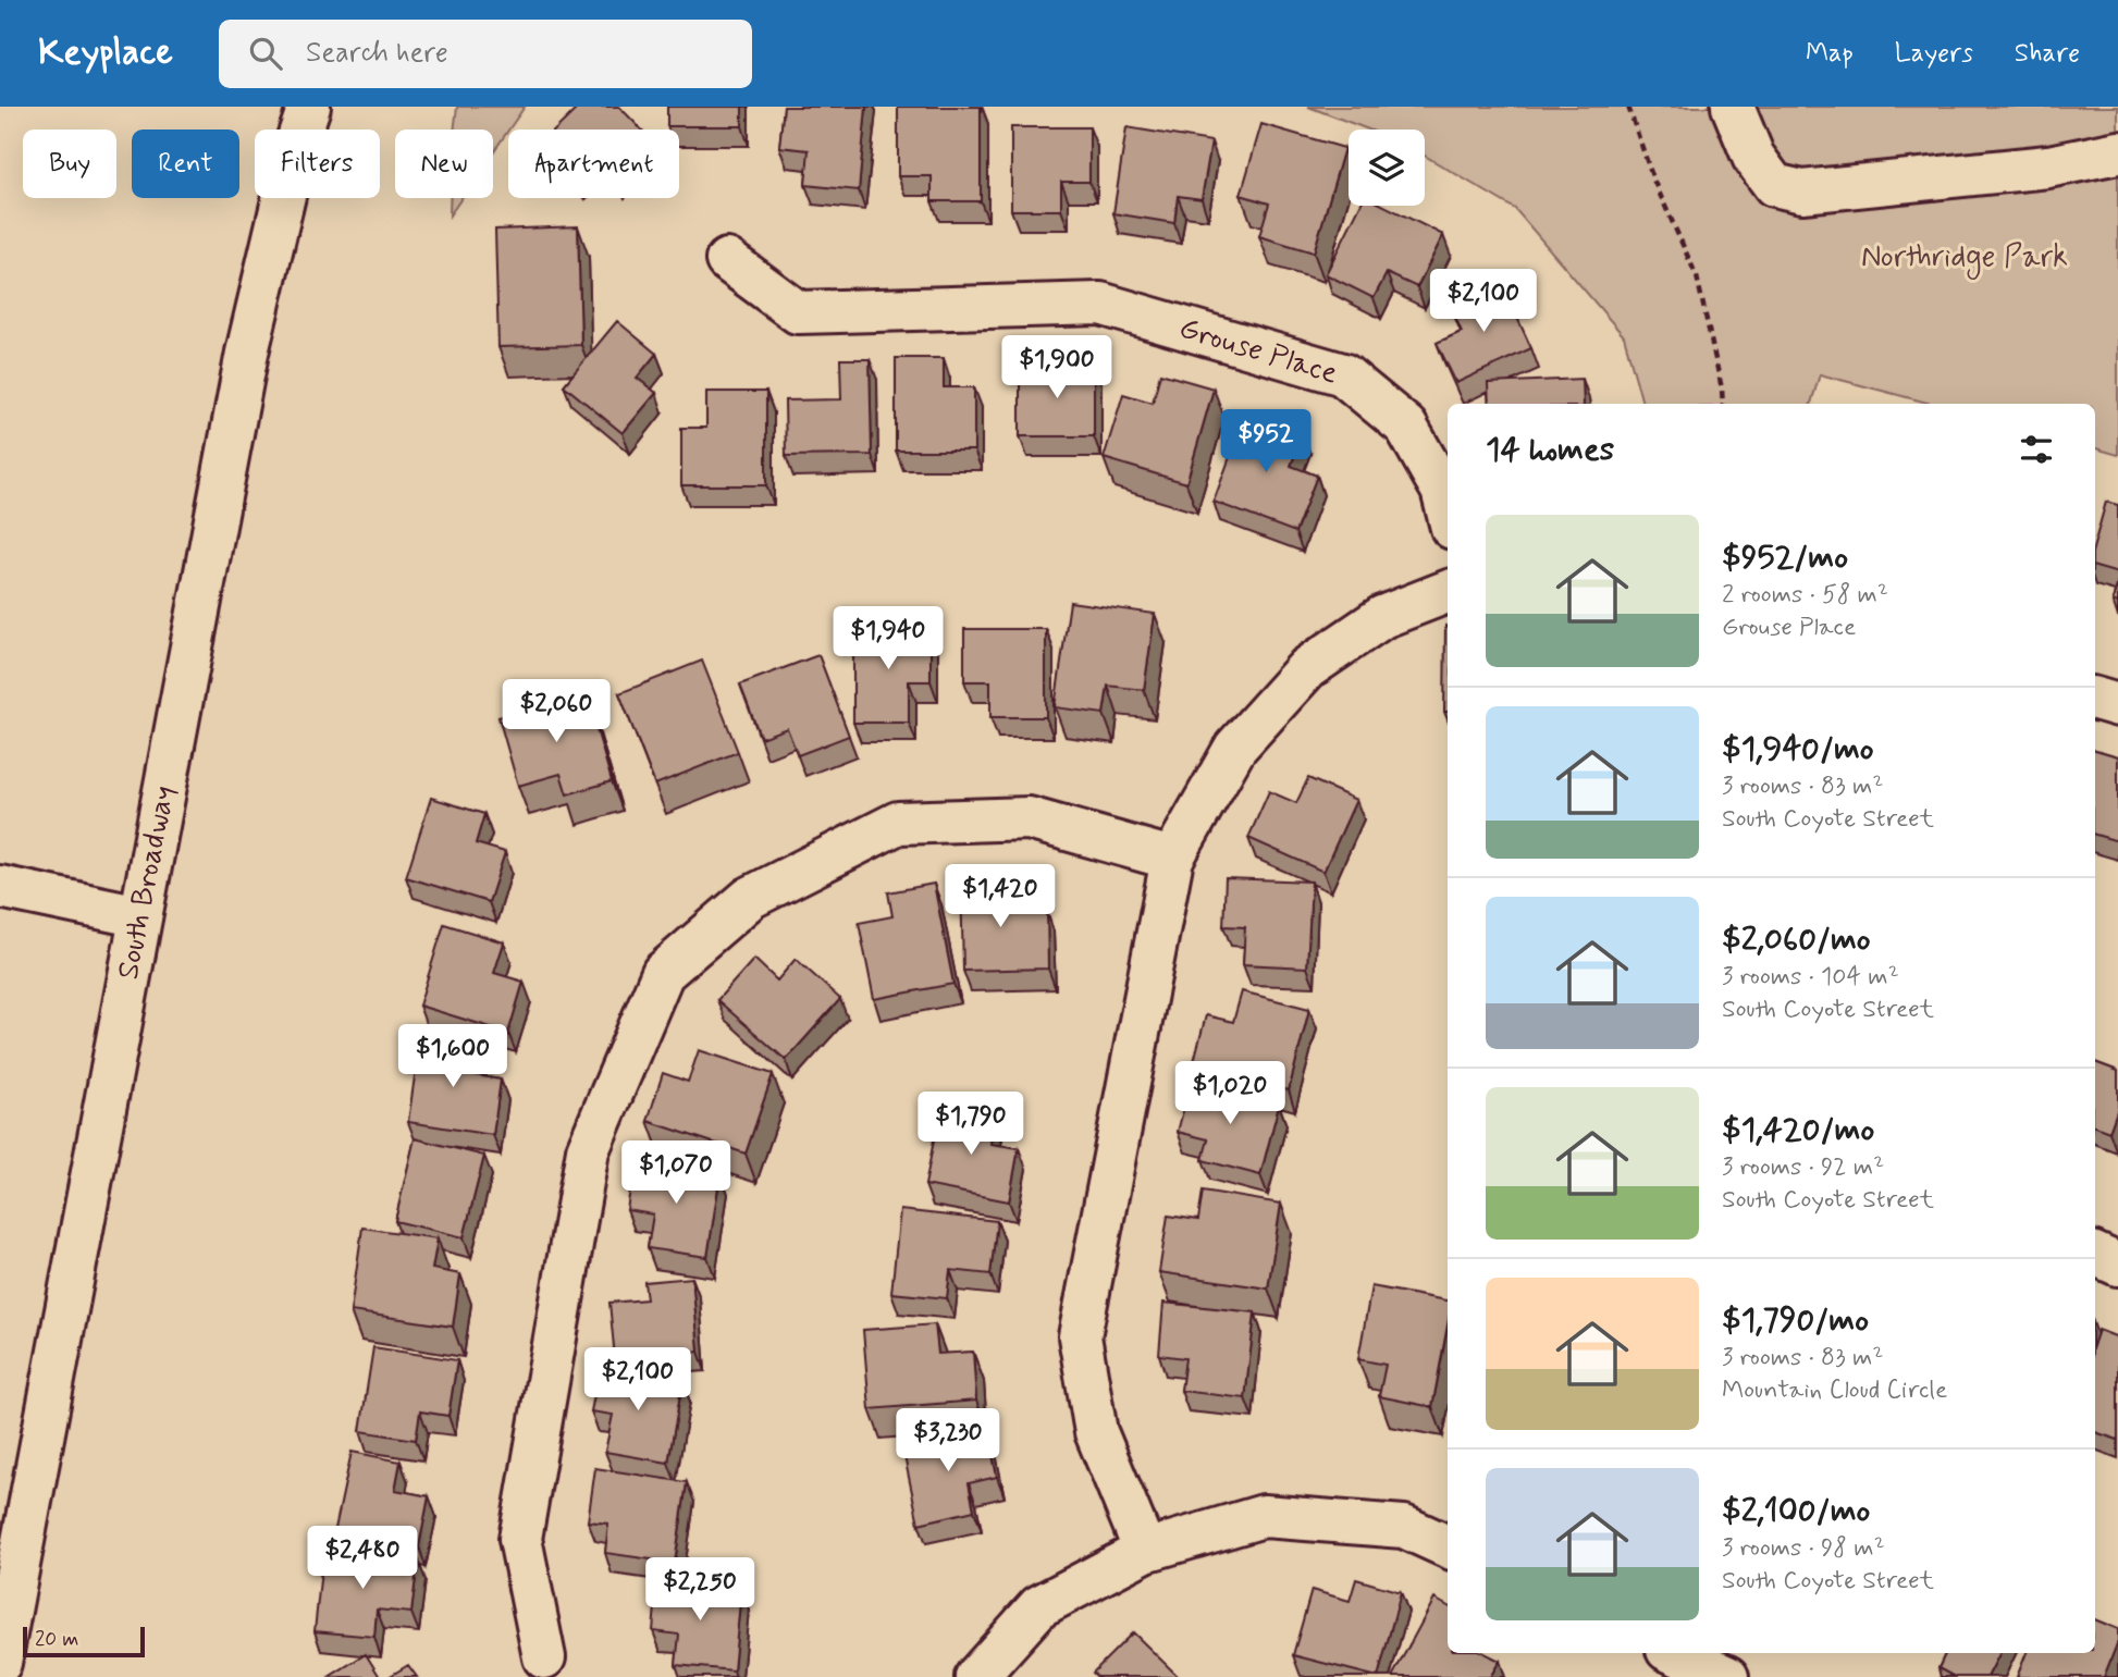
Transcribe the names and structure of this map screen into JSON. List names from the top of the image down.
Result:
{
  "streets": {
    "street": ["Grouse Place", "South Broadway"]
  },
  "parks": ["Northridge Park"],
  "scale_bar": "20 m",
  "page": {
    "header": "Keyplace",
    "search": "Search here",
    "nav": ["Map", "Layers", "Share"],
    "chip": [
      "Buy",
      "Rent",
      "Filters",
      "New",
      "Apartment"
    ],
    "price": [
      "$2,100",
      "$1,900",
      "$952",
      "$1,940",
      "$2,060",
      "$1,420",
      "$1,600",
      "$1,020",
      "$1,790",
      "$1,070",
      "$2,100",
      "$3,230",
      "$2,480",
      "$2,250"
    ],
    "heading": "14 homes",
    "list": [
      {
        "name": "$952/mo",
        "note": "2 rooms · 58 m² · Grouse Place"
      },
      {
        "name": "$1,940/mo",
        "note": "3 rooms · 83 m² · South Coyote Street"
      },
      {
        "name": "$2,060/mo",
        "note": "3 rooms · 104 m² · South Coyote Street"
      },
      {
        "name": "$1,420/mo",
        "note": "3 rooms · 92 m² · South Coyote Street"
      },
      {
        "name": "$1,790/mo",
        "note": "3 rooms · 83 m² · Mountain Cloud Circle"
      },
      {
        "name": "$2,100/mo",
        "note": "3 rooms · 98 m² · South Coyote Street"
      }
    ],
    "scale": "20 m"
  }
}
